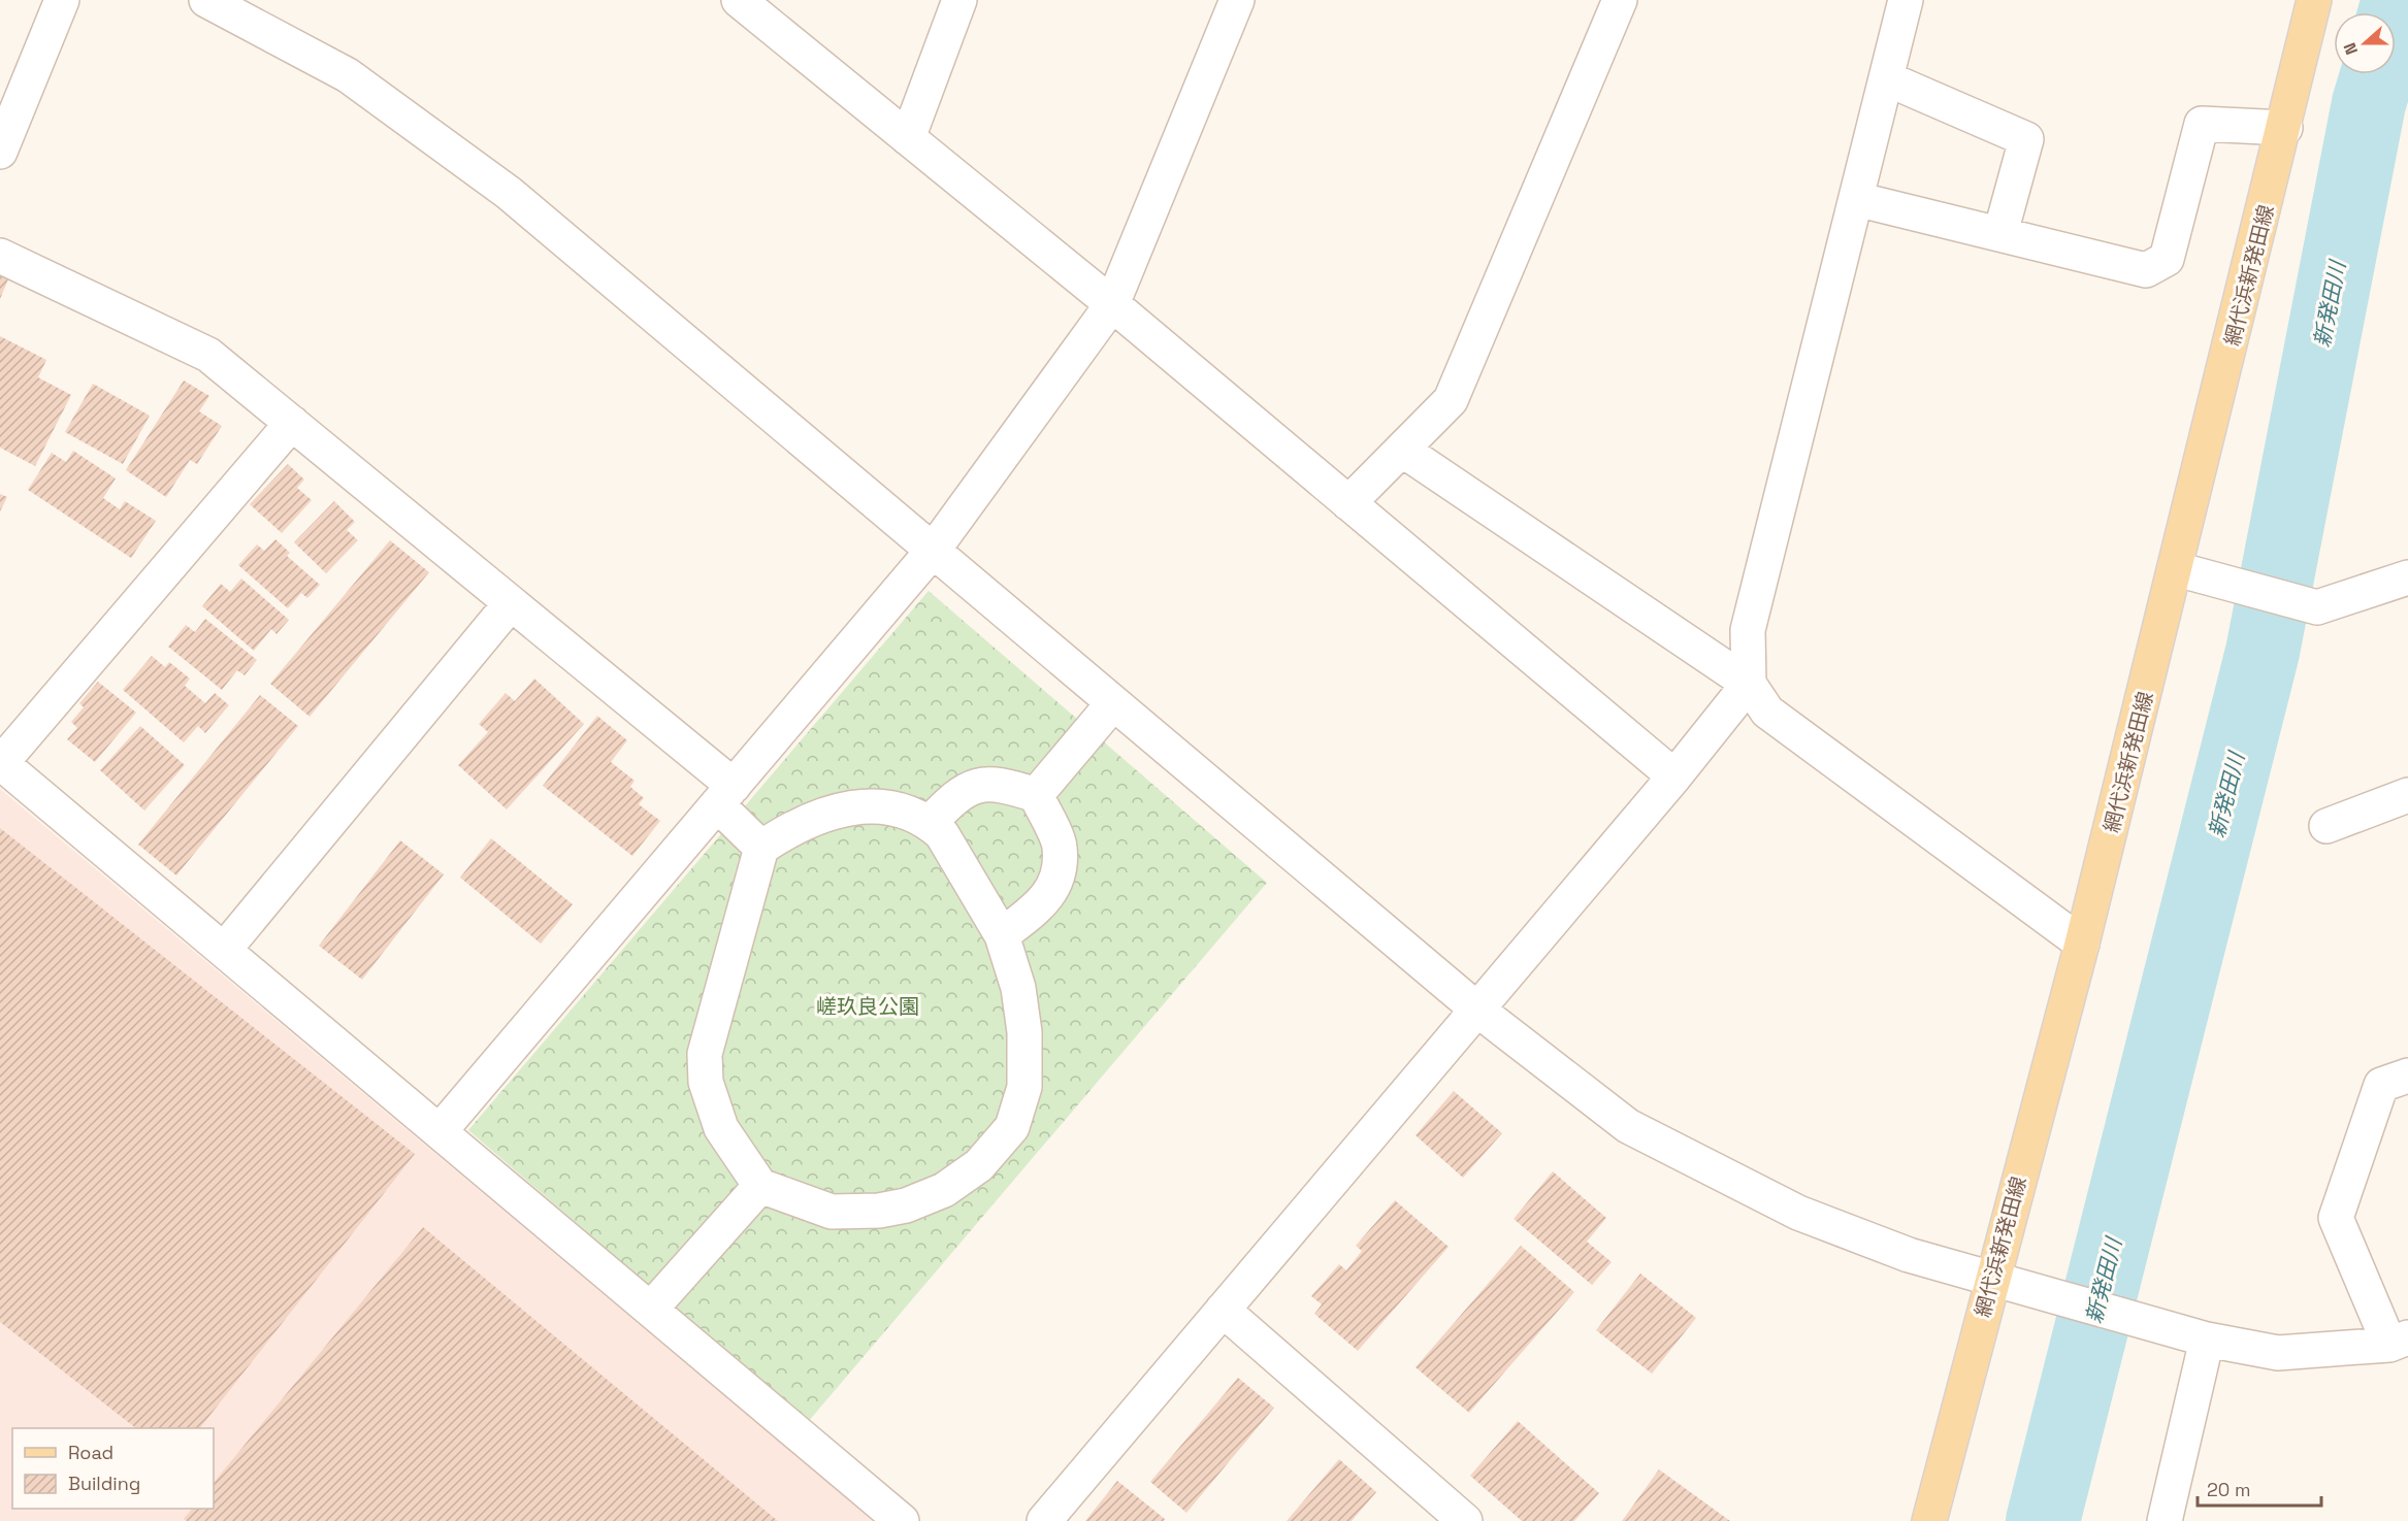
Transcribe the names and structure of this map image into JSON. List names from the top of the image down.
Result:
{
  "streets": {
    "main road": ["網代浜新発田線"]
  },
  "water": ["新発田川"],
  "parks": ["嵯玖良公園"],
  "legend": ["Road", "Building"],
  "scale_bar": "20 m",
  "north": "left"
}
